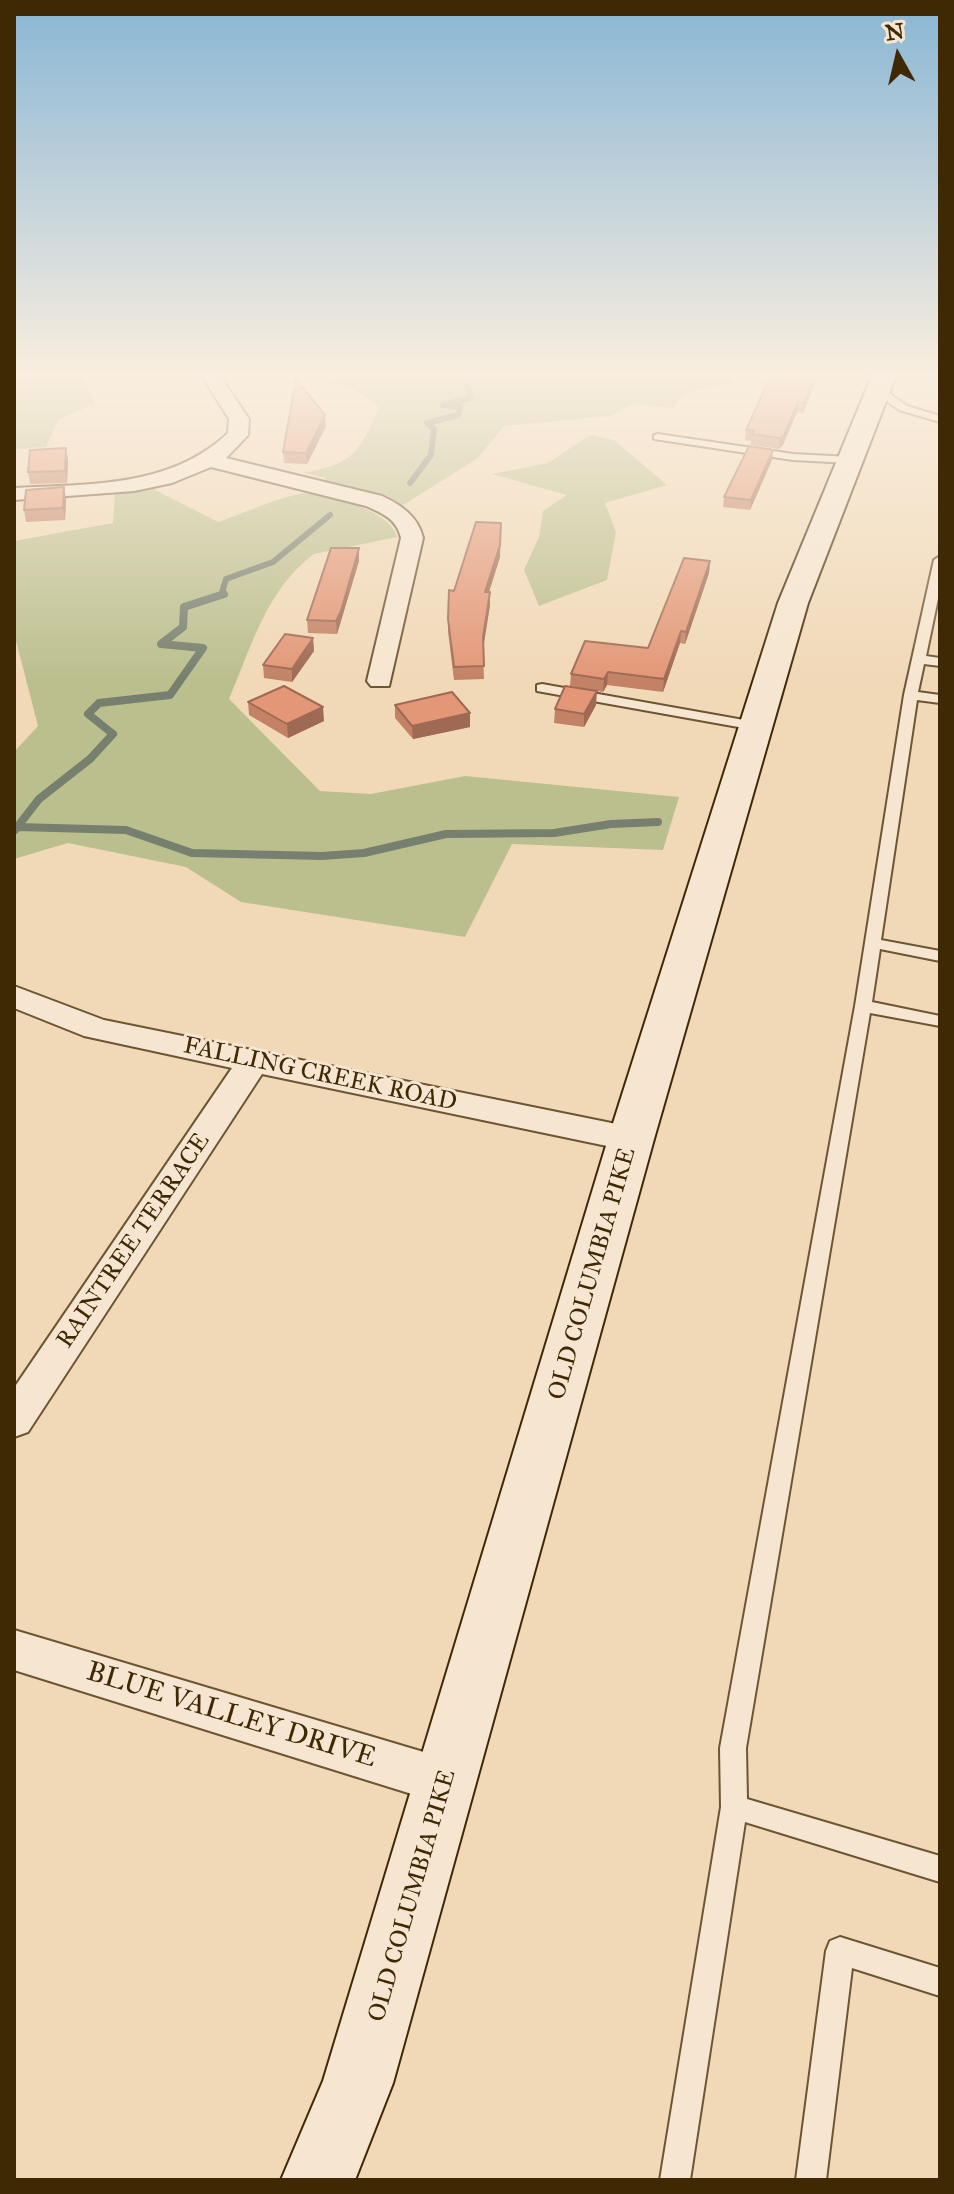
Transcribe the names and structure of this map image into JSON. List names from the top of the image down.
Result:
{
  "streets": {
    "main road": ["OLD COLUMBIA PIKE"],
    "street": ["FALLING CREEK ROAD", "RAINTREE TERRACE", "BLUE VALLEY DRIVE"]
  },
  "crossings": [
    ["FALLING CREEK ROAD", "RAINTREE TERRACE"],
    ["FALLING CREEK ROAD", "OLD COLUMBIA PIKE"],
    ["OLD COLUMBIA PIKE", "BLUE VALLEY DRIVE"]
  ],
  "north": "top"
}
